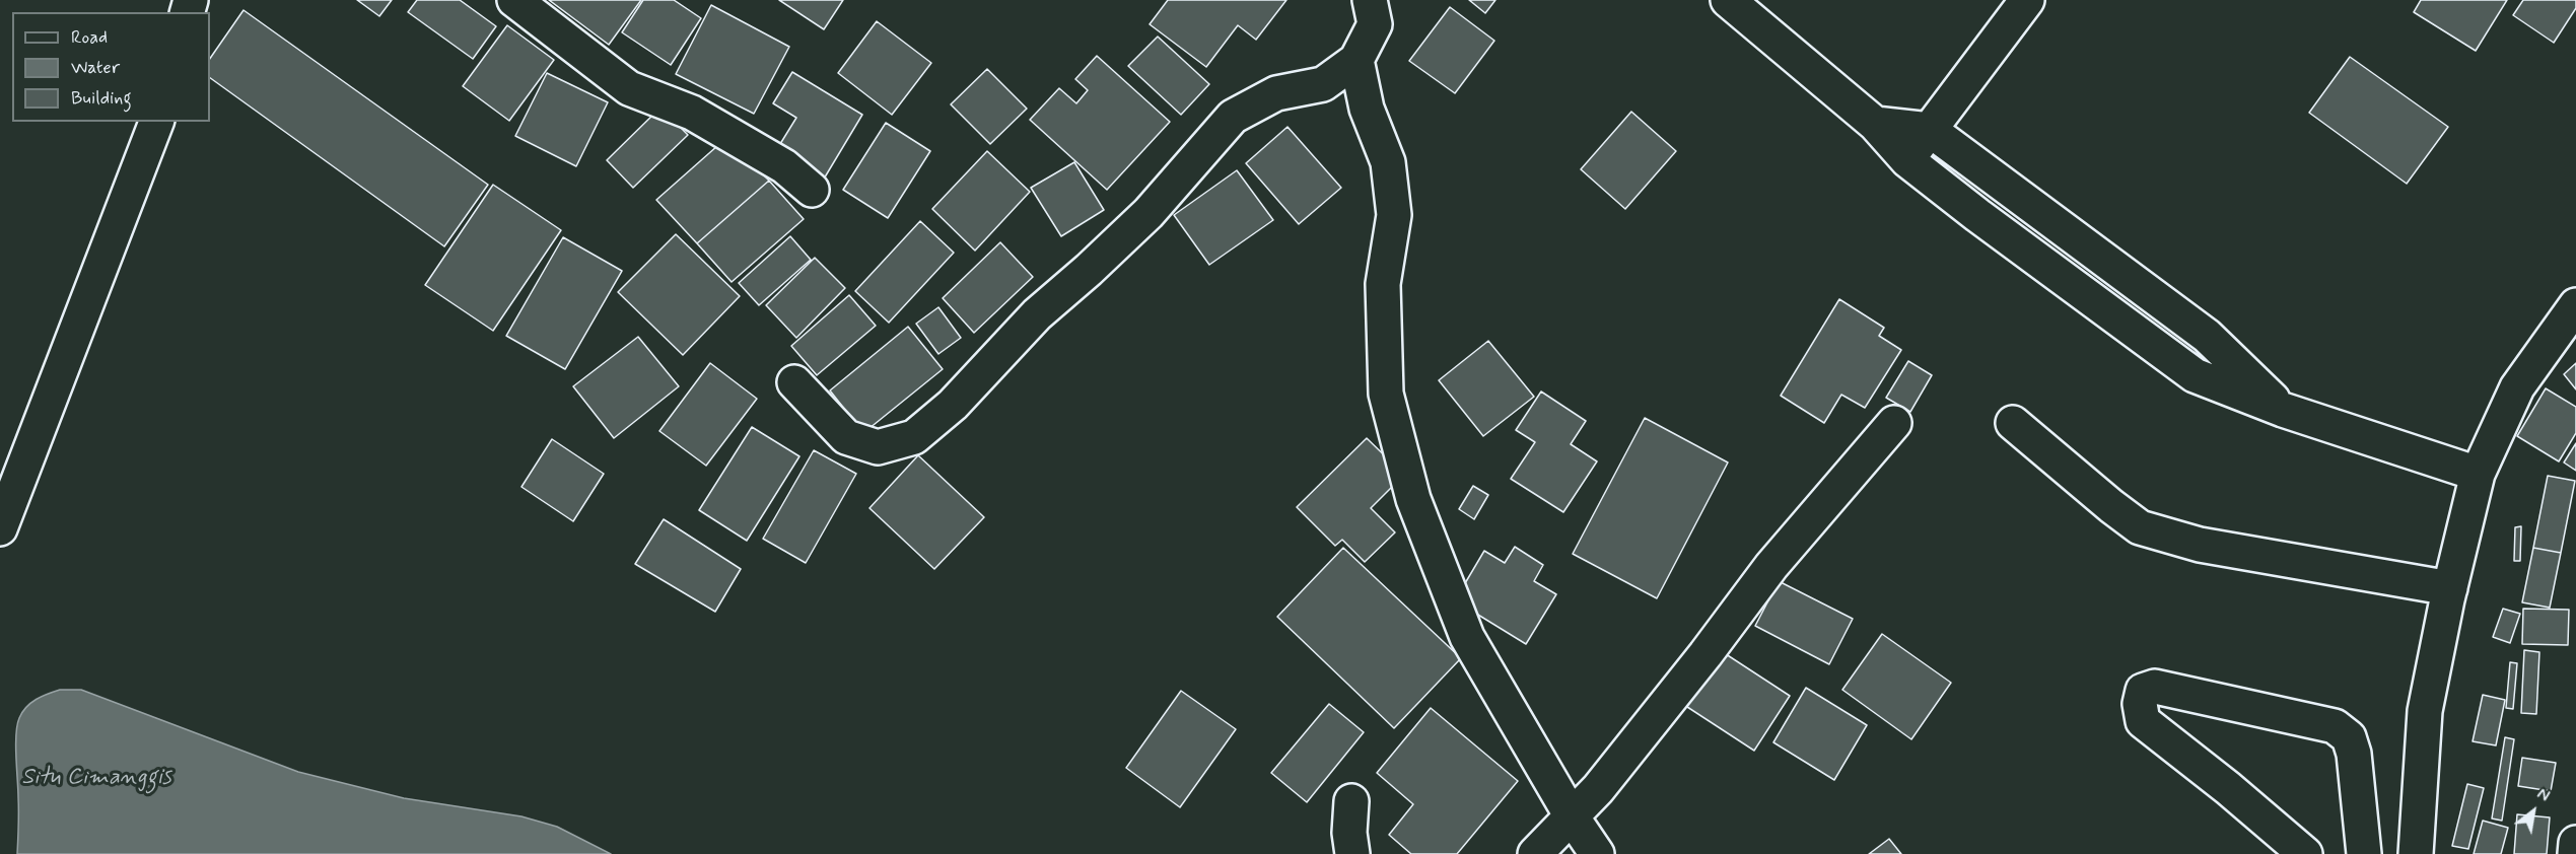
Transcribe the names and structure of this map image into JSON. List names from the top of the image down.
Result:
{
  "water": ["Situ Cimanggis"],
  "legend": ["Road", "Water", "Building"],
  "north": "top right"
}
